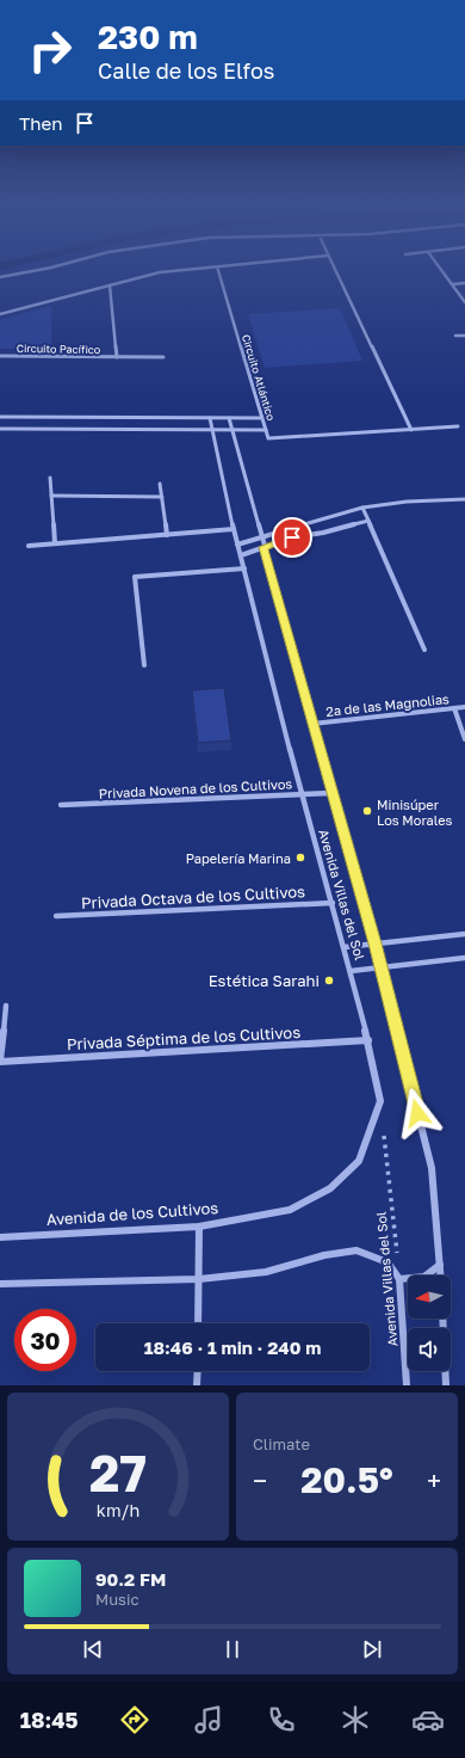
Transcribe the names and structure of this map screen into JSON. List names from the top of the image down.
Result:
{
  "streets": {
    "street": [
      "Circuito Pacífico",
      "Circuito Atlántico",
      "2a de las Magnolias",
      "Privada Novena de los Cultivos",
      "Avenida Villas del Sol",
      "Privada Octava de los Cultivos",
      "Privada Séptima de los Cultivos",
      "Avenida de los Cultivos"
    ]
  },
  "crossings": [
    ["2a de las Magnolias", "Avenida Villas del Sol"],
    ["Privada Novena de los Cultivos", "Avenida Villas del Sol"],
    ["Avenida Villas del Sol", "Privada Octava de los Cultivos"],
    ["Avenida Villas del Sol", "Privada Séptima de los Cultivos"],
    ["Avenida Villas del Sol", "Avenida de los Cultivos"]
  ],
  "places": ["Minisúper Los Morales", "Papelería Marina", "Estética Sarahi"],
  "north": "left",
  "page": {
    "turn": ["230 m", "Calle de los Elfos"],
    "then": "Then",
    "limit": "30",
    "trip": "18:46 · 1 min · 240 m",
    "tile": "Climate",
    "heat": ["−", "20.5°", "+"],
    "song": ["90.2 FM", "Music"],
    "tabs": "18:45",
    "gauge": ["27", "km/h"]
  }
}
